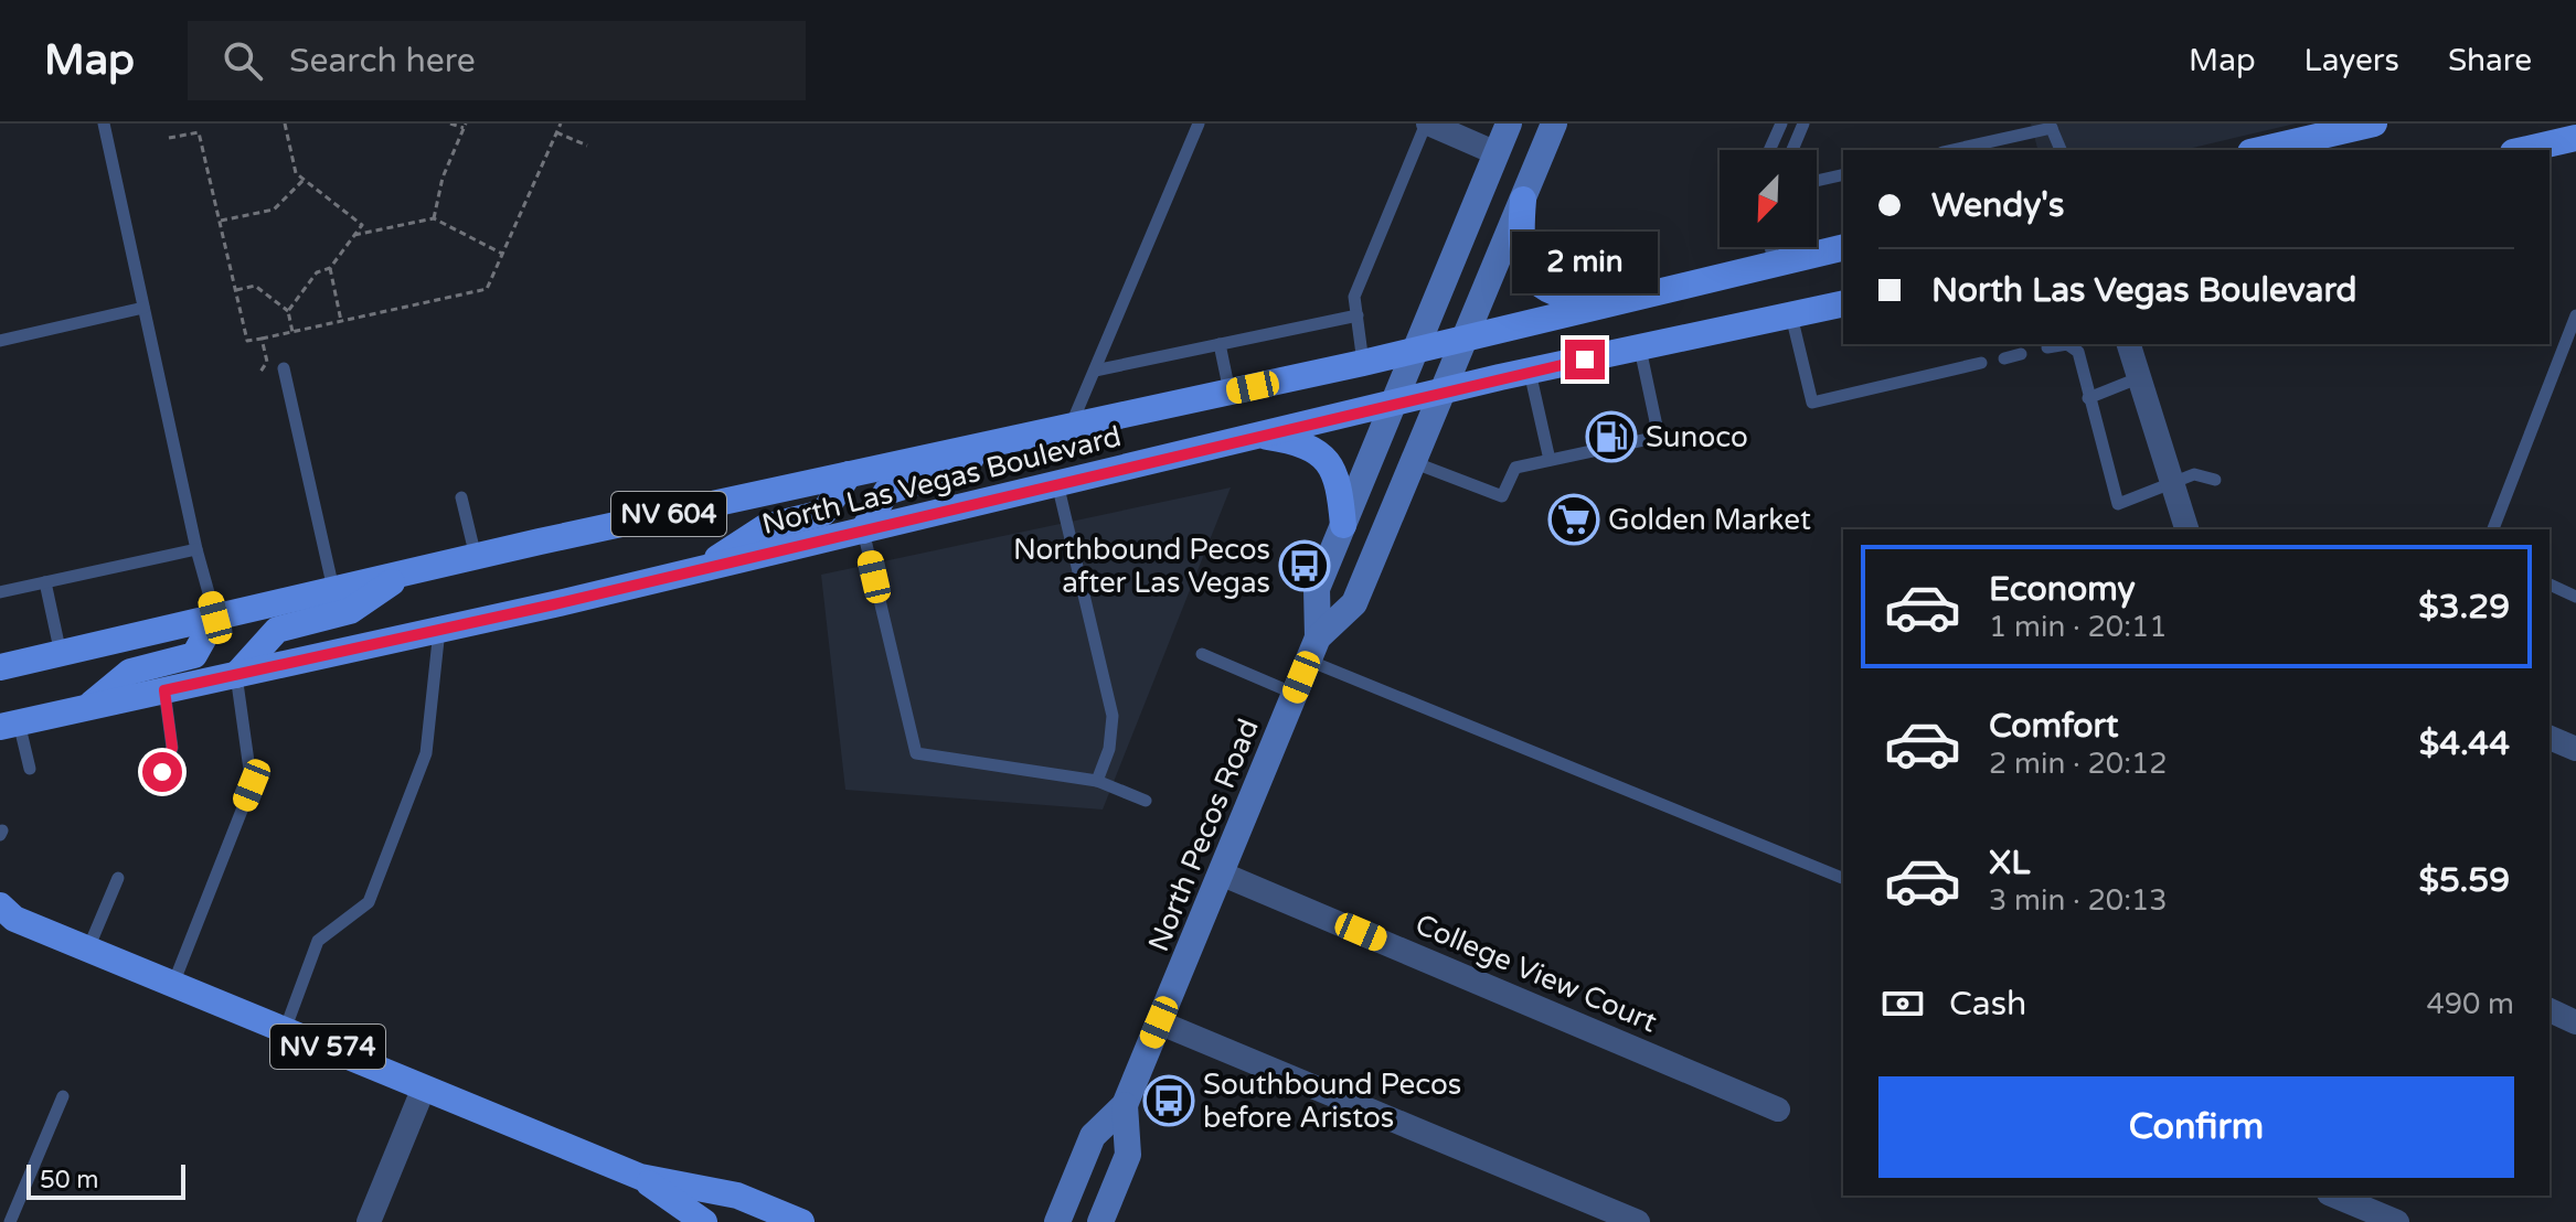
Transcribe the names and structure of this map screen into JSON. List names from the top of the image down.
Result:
{
  "streets": {
    "main road": [
      "North Las Vegas Boulevard",
      "NV 604",
      "North Pecos Road",
      "NV 574"
    ],
    "street": ["College View Court"]
  },
  "crossings": [
    ["North Las Vegas Boulevard", "North Pecos Road"],
    ["North Pecos Road", "College View Court"]
  ],
  "places": {
    "fuel station": ["Sunoco"],
    "supermarket": ["Golden Market"],
    "bus stop": ["Northbound Pecos after Las Vegas", "Southbound Pecos before Aristos"]
  },
  "scale_bar": "50 m",
  "north": "bottom left",
  "page": {
    "header": "Map",
    "search": "Search here",
    "nav": ["Map", "Layers", "Share"],
    "banner": ["Wendy's", "North Las Vegas Boulevard"],
    "bubble": "2 min",
    "list": [
      {
        "name": "Economy",
        "note": "1 min · 20:11",
        "value": "$3.29"
      },
      {
        "name": "Comfort",
        "note": "2 min · 20:12",
        "value": "$4.44"
      },
      {
        "name": "XL",
        "note": "3 min · 20:13",
        "value": "$5.59"
      }
    ],
    "pay": ["Cash", "490 m"],
    "buttons": "Confirm",
    "scale": "50 m"
  }
}
